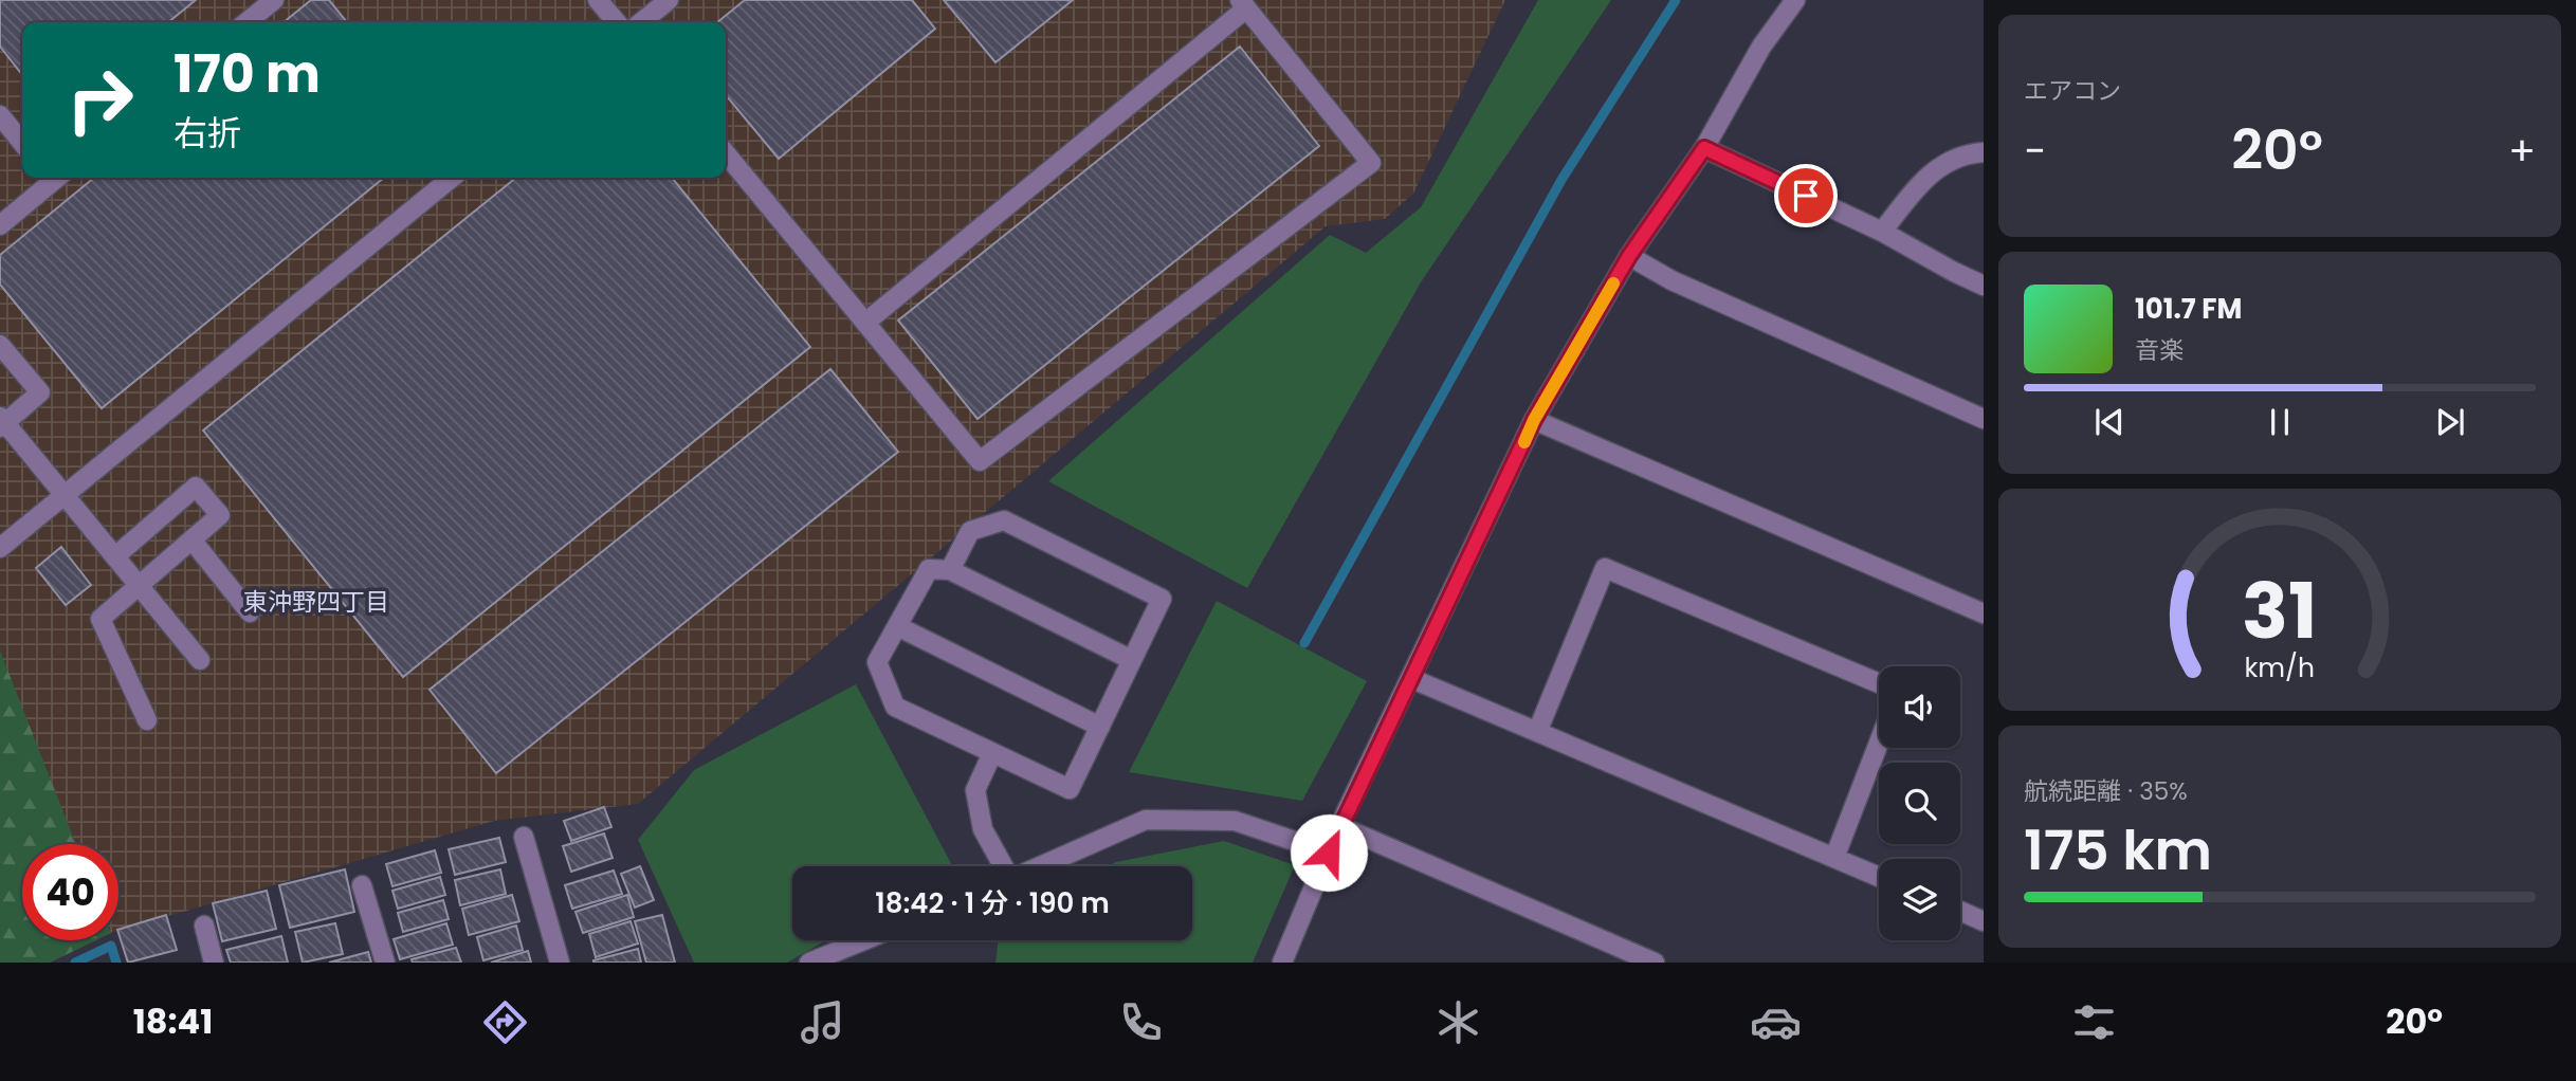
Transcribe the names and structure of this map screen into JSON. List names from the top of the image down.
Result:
{
  "districts": ["東沖野四丁目"],
  "page": {
    "tile": [
      "エアコン",
      ["航続距離 · 35%", "175 km"]
    ],
    "turn": ["170 m", "右折"],
    "heat": ["−", "20°", "+"],
    "song": ["101.7 FM", "音楽"],
    "limit": "40",
    "trip": "18:42 · 1 分 · 190 m",
    "tabs": ["18:41", "20°"],
    "gauge": ["31", "km/h"]
  }
}
